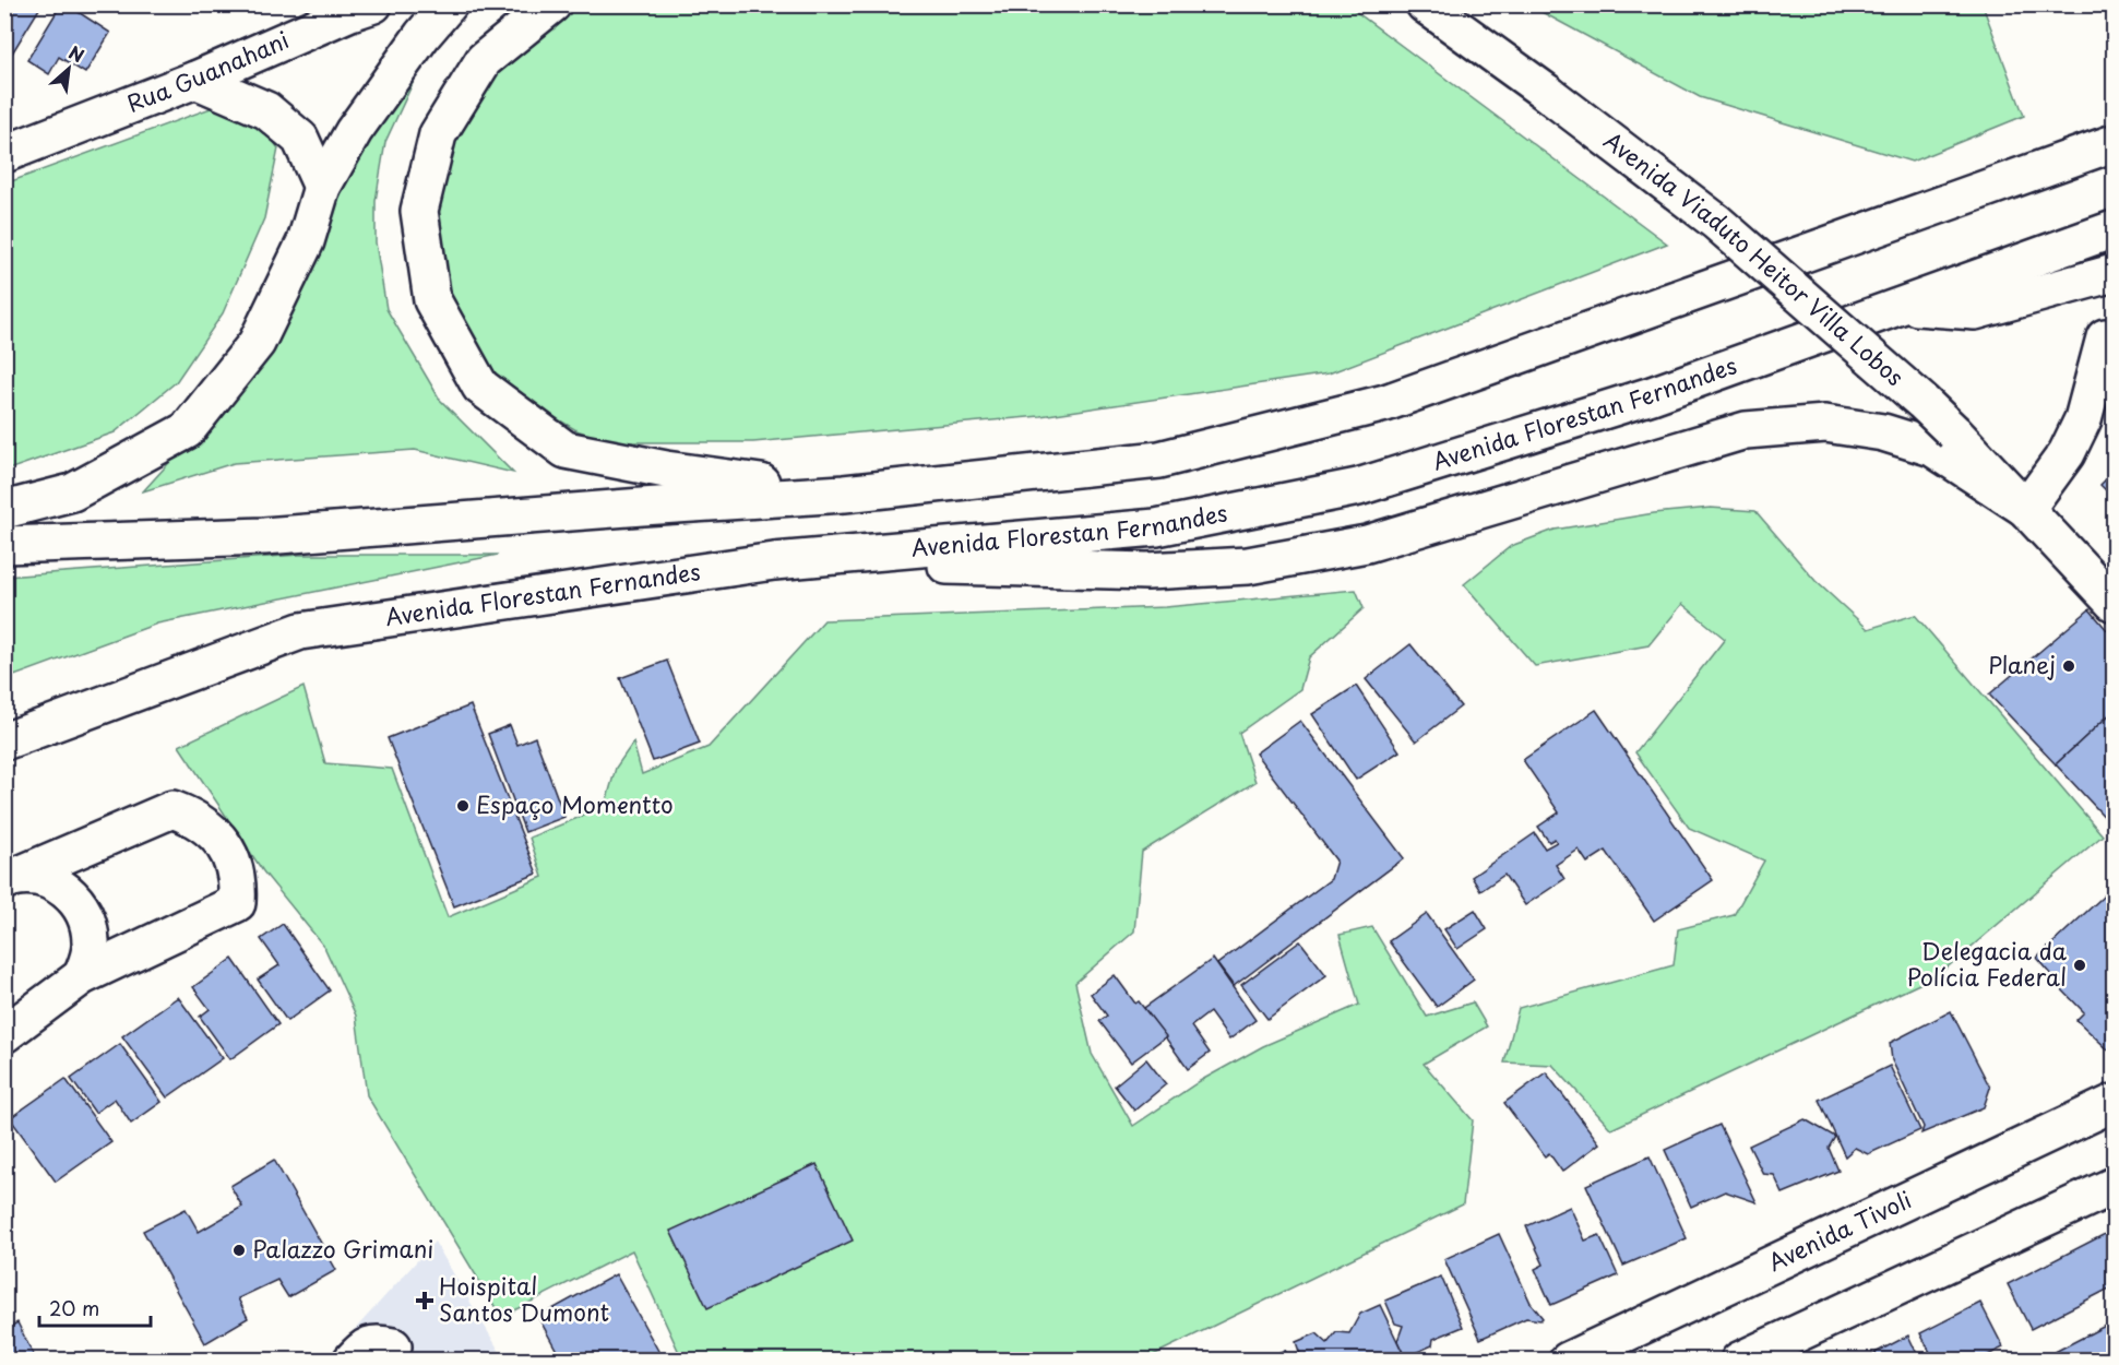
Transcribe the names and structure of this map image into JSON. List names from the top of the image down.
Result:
{
  "streets": {
    "main road": [
      "Rua Guanahani",
      "Avenida Viaduto Heitor Villa Lobos",
      "Avenida Florestan Fernandes",
      "Avenida Tivoli"
    ]
  },
  "places": {
    "other": [
      "Planej",
      "Espaço Momentto",
      "Delegacia da Polícia Federal",
      "Palazzo Grimani"
    ],
    "health": ["Hoispital Santos Dumont"]
  },
  "scale_bar": "20 m",
  "north": "top right"
}
